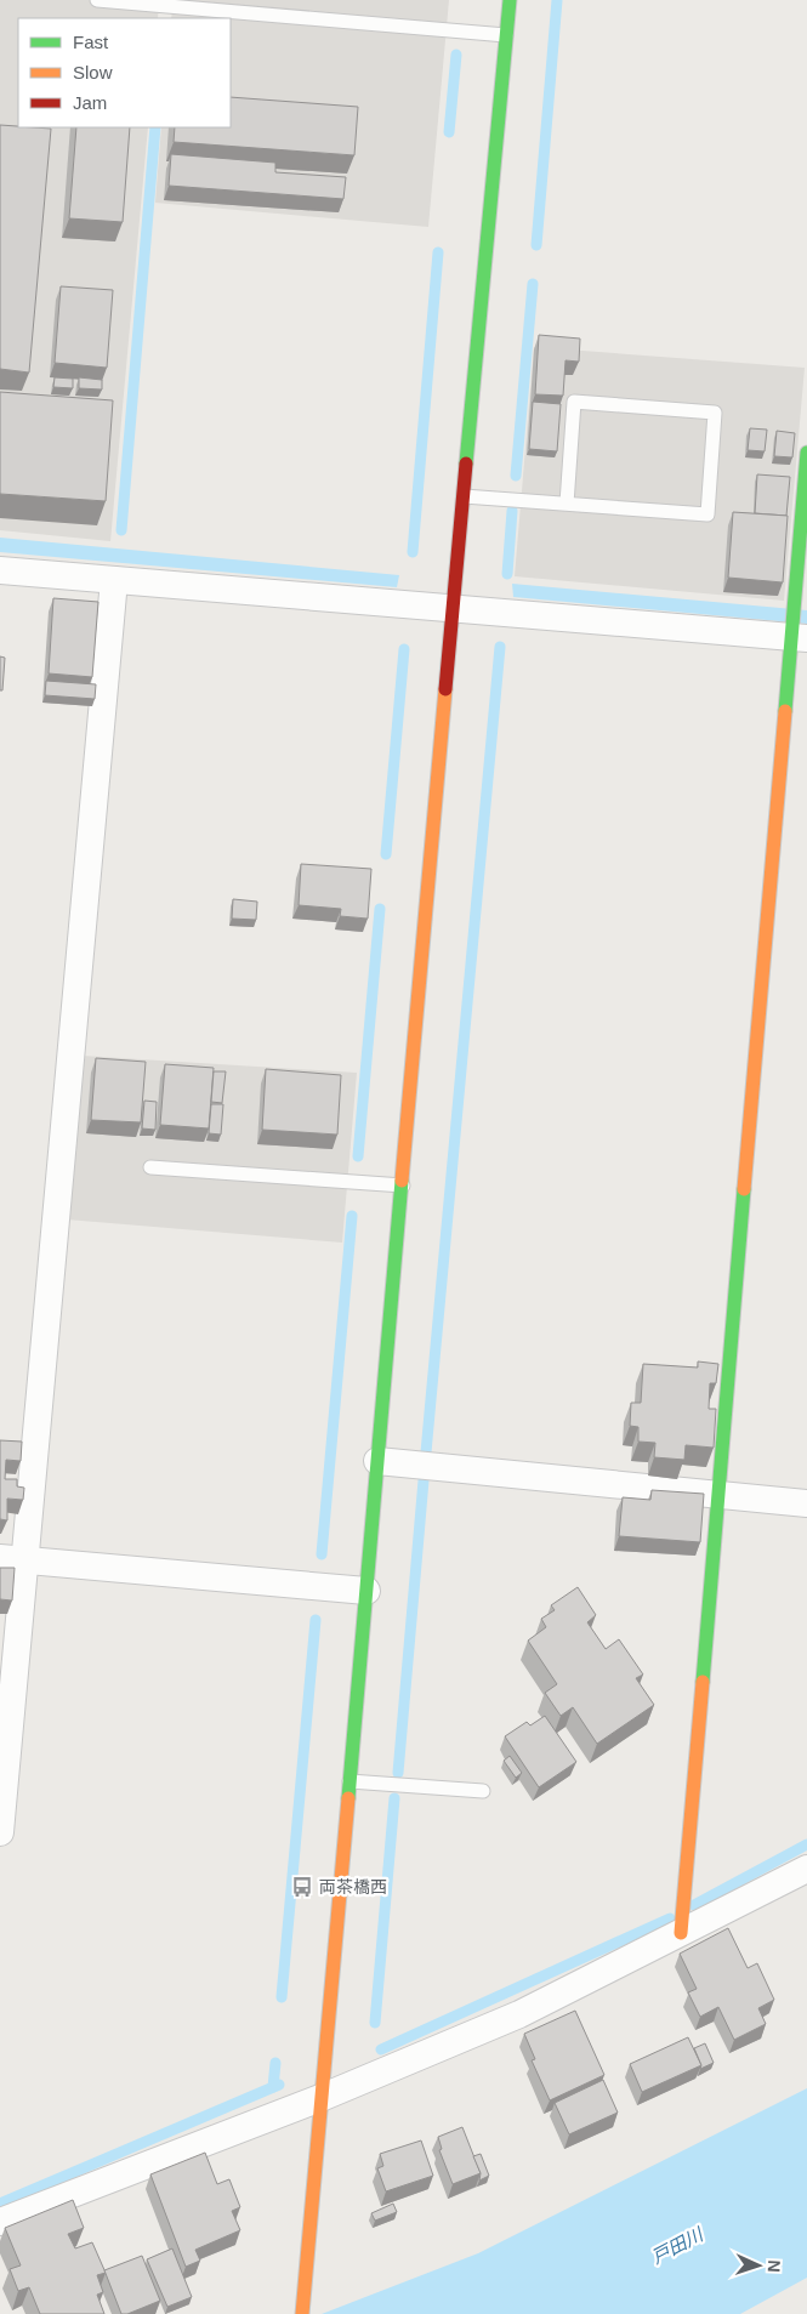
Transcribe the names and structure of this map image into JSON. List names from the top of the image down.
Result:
{
  "water": ["戸田川"],
  "places": {
    "bus stop": ["両茶橋西"]
  },
  "legend": ["Fast", "Slow", "Jam"],
  "north": "right"
}
